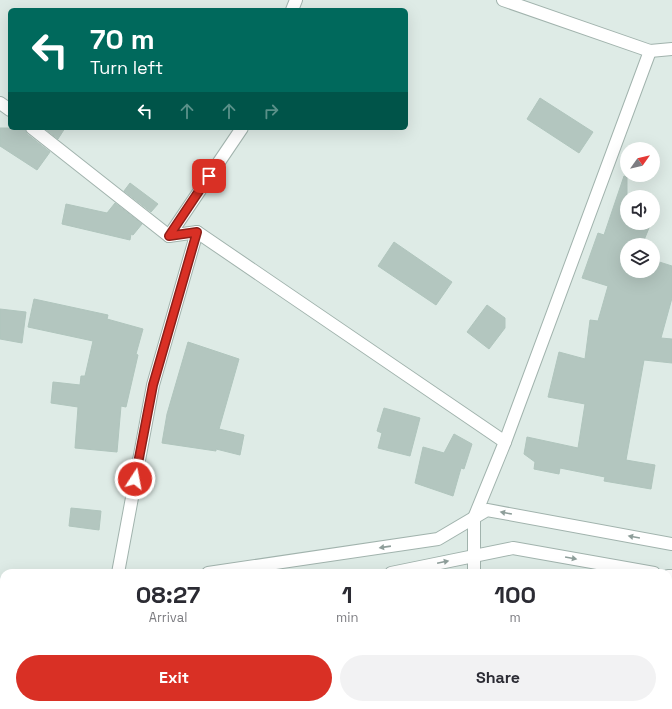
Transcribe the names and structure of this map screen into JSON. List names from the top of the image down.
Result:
{
  "north": "top right",
  "page": {
    "turn": ["70 m", "Turn left"],
    "eta": [
      "08:27",
      "Arrival",
      "1",
      "min",
      "100",
      "m"
    ],
    "buttons": ["Exit", "Share"]
  }
}
